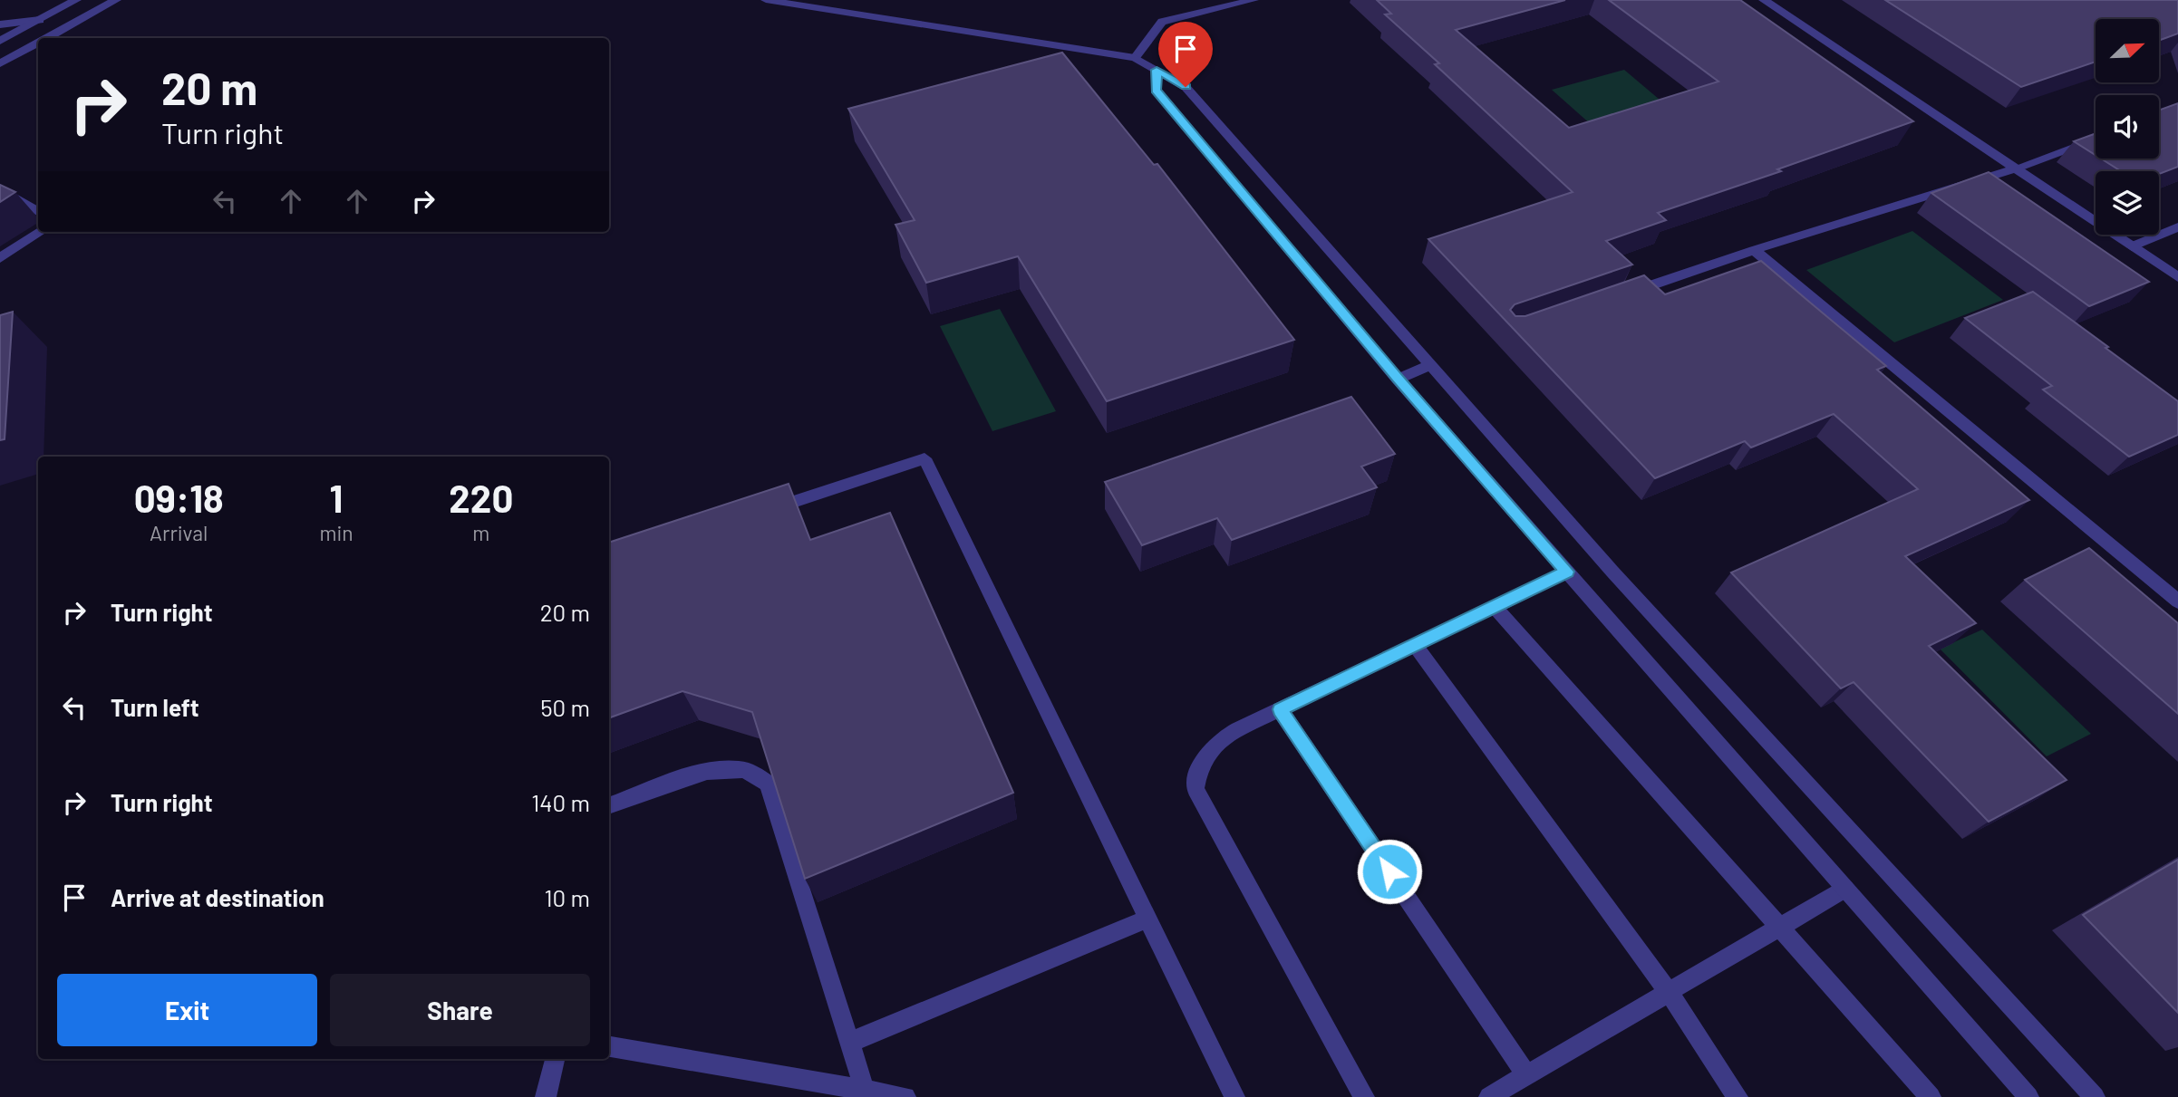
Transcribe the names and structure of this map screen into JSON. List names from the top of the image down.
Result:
{
  "north": "top right",
  "page": {
    "turn": ["20 m", "Turn right"],
    "eta": [
      "09:18",
      "Arrival",
      "1",
      "min",
      "220",
      "m"
    ],
    "list": [
      {
        "name": "Turn right",
        "value": "20 m"
      },
      {
        "name": "Turn left",
        "value": "50 m"
      },
      {
        "name": "Turn right",
        "value": "140 m"
      },
      {
        "name": "Arrive at destination",
        "value": "10 m"
      }
    ],
    "buttons": ["Exit", "Share"]
  }
}
